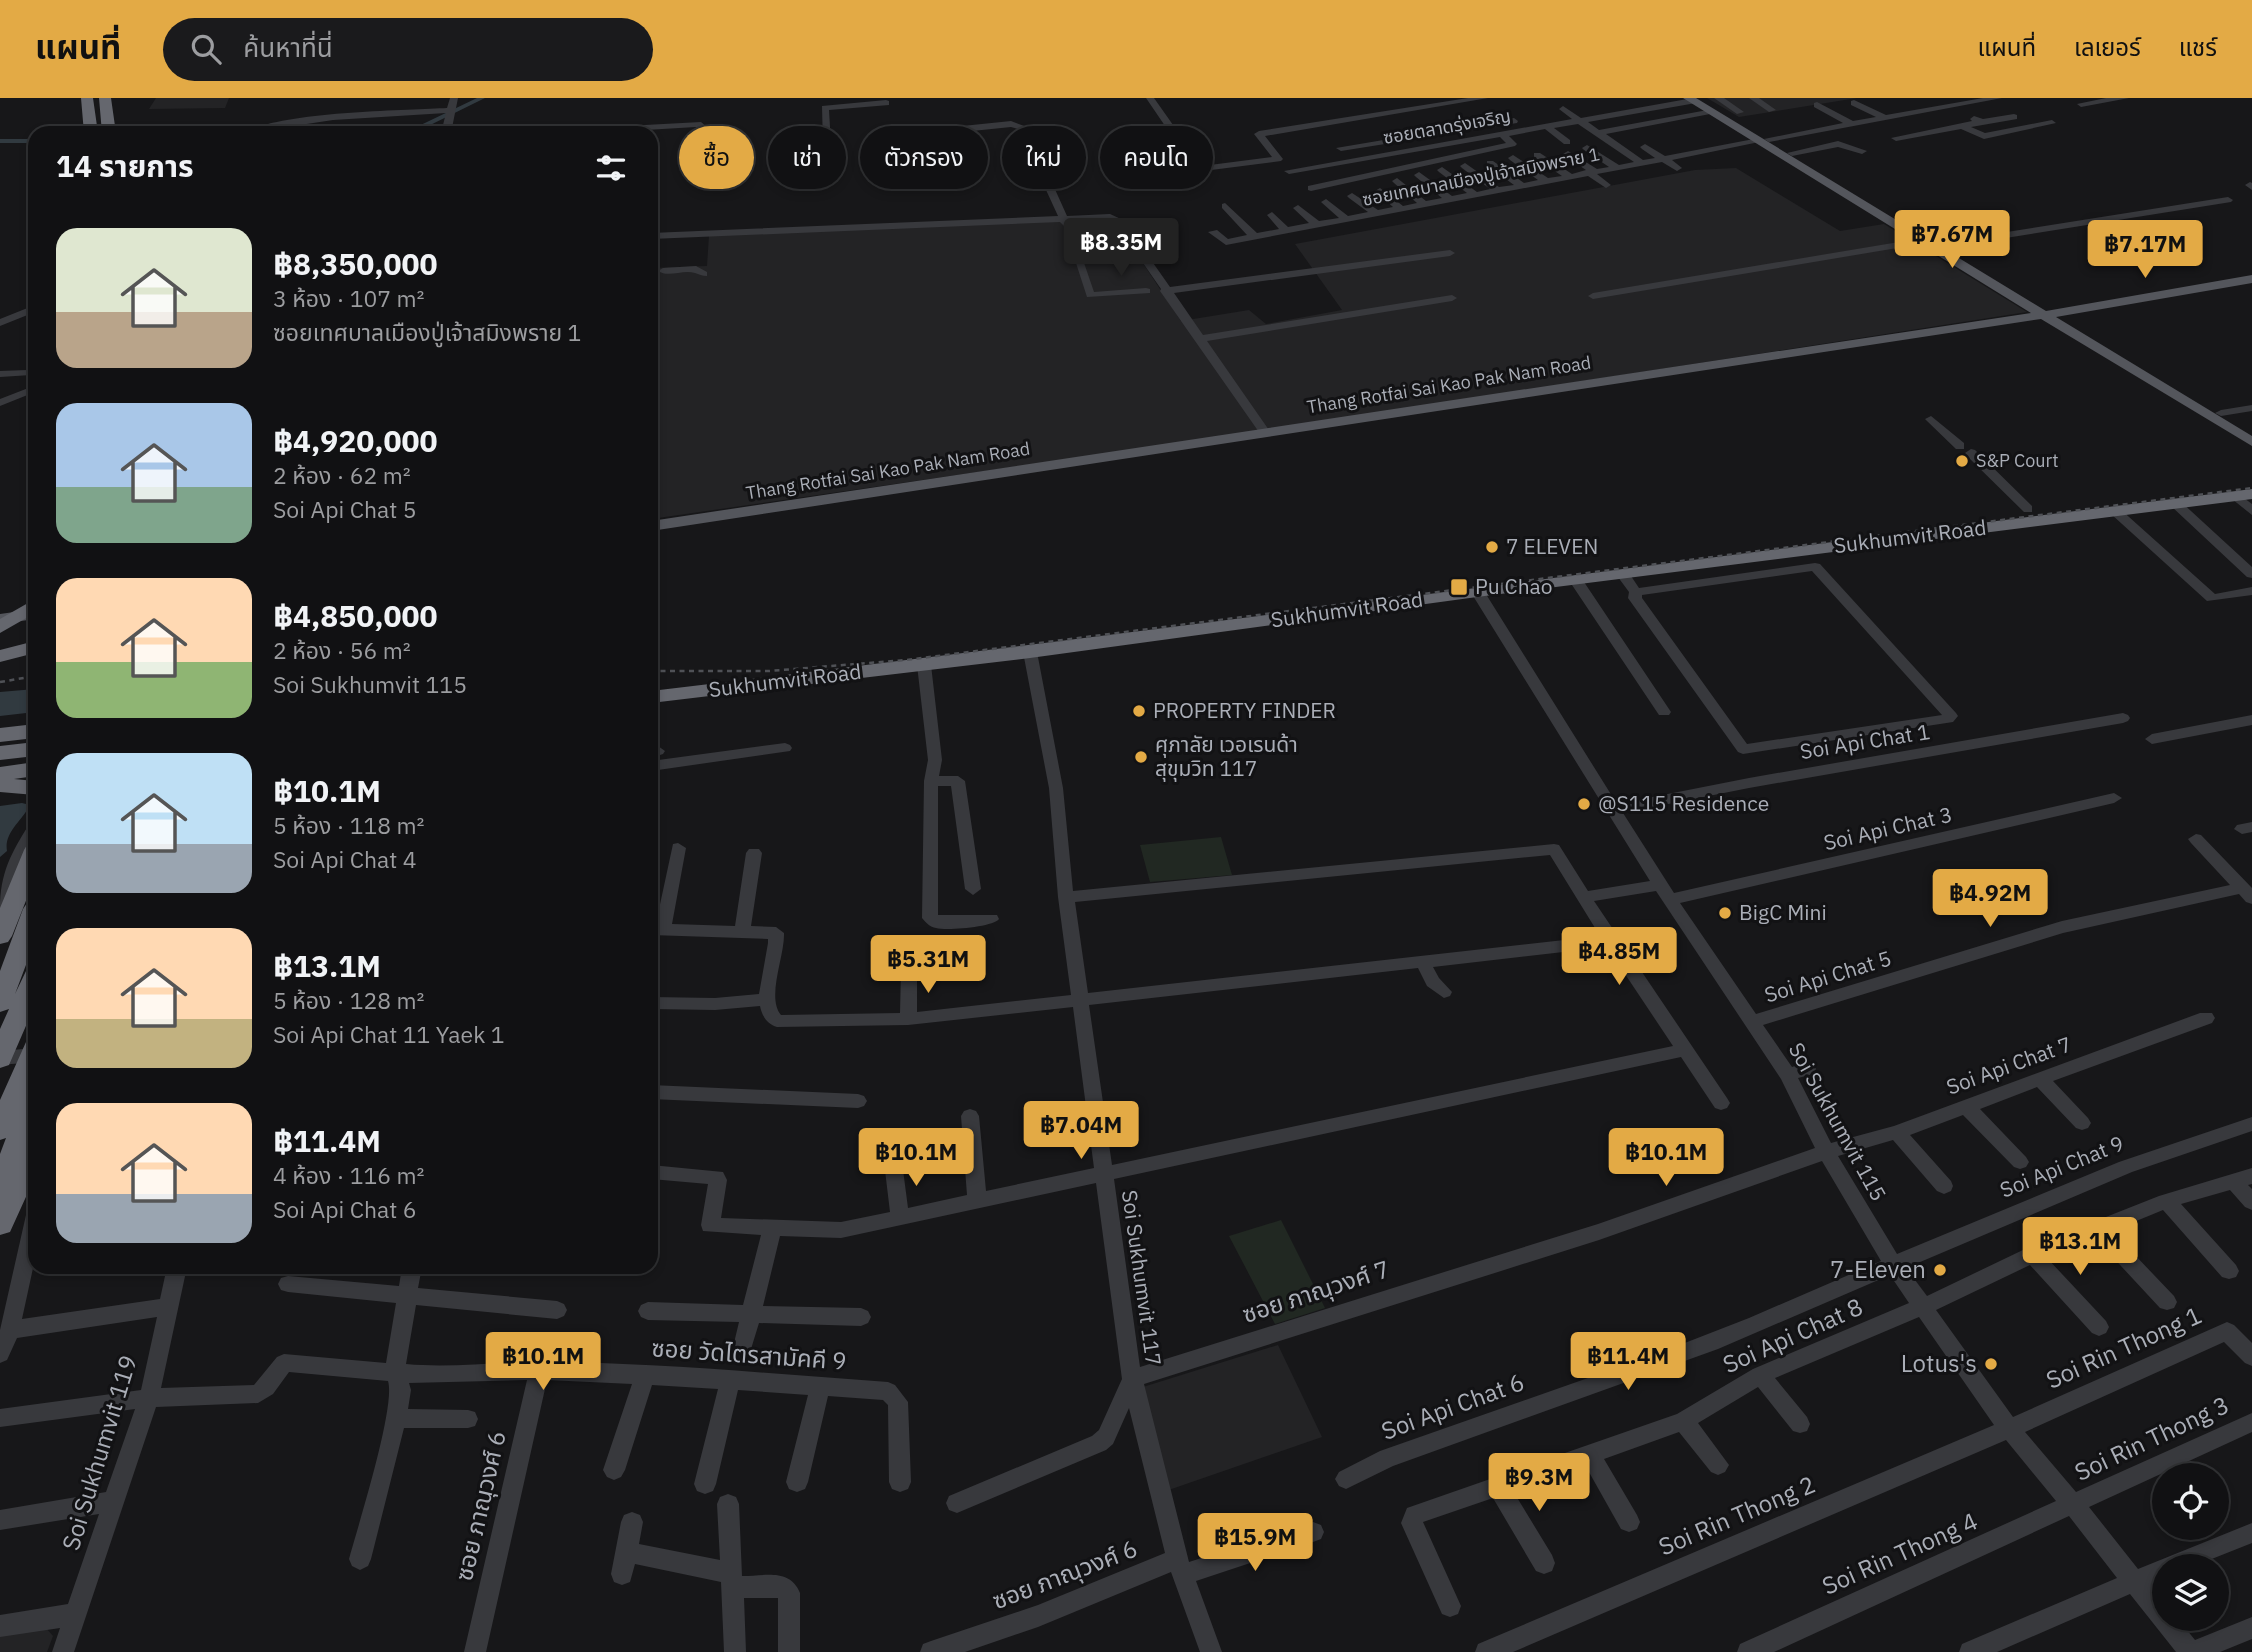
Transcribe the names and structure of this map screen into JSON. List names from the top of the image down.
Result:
{
  "streets": {
    "highway": ["Sukhumvit Road"],
    "main road": ["Thang Rotfai Sai Kao Pak Nam Road"],
    "street": [
      "ซอยตลาดรุ่งเจริญ",
      "ซอยเทศบาลเมืองปู่เจ้าสมิงพราย 1",
      "Soi Api Chat 1",
      "Soi Api Chat 3",
      "Soi Api Chat 5",
      "Soi Api Chat 7",
      "Soi Sukhumvit 115",
      "Soi Api Chat 9",
      "Soi Sukhumvit 117",
      "ซอย ภาณุวงศ์ 7",
      "Soi Api Chat 8",
      "Soi Rin Thong 1",
      "ซอย วัดไตรสามัคคี 9",
      "Soi Api Chat 6",
      "Soi Rin Thong 3",
      "Soi Sukhumvit 119",
      "ซอย ภาณุวงศ์ 6",
      "Soi Rin Thong 2",
      "Soi Rin Thong 4"
    ]
  },
  "crossings": [
    ["Sukhumvit Road", "Soi Sukhumvit 115"],
    ["Sukhumvit Road", "Soi Sukhumvit 117"],
    ["Soi Api Chat 1", "Soi Sukhumvit 115"],
    ["Soi Api Chat 3", "Soi Sukhumvit 115"],
    ["Soi Api Chat 5", "Soi Sukhumvit 115"],
    ["Soi Api Chat 7", "Soi Sukhumvit 115"],
    ["Soi Api Chat 7", "ซอย ภาณุวงศ์ 7"],
    ["Soi Sukhumvit 115", "Soi Api Chat 9"],
    ["Soi Sukhumvit 115", "ซอย ภาณุวงศ์ 7"],
    ["Soi Sukhumvit 115", "Soi Api Chat 8"],
    ["Soi Sukhumvit 115", "Soi Rin Thong 1"],
    ["Soi Sukhumvit 115", "Soi Api Chat 6"],
    ["Soi Sukhumvit 115", "Soi Rin Thong 3"],
    ["Soi Sukhumvit 115", "Soi Rin Thong 2"],
    ["Soi Sukhumvit 115", "Soi Rin Thong 4"],
    ["Soi Api Chat 9", "Soi Api Chat 6"],
    ["Soi Sukhumvit 117", "ซอย ภาณุวงศ์ 7"],
    ["Soi Sukhumvit 117", "ซอย ภาณุวงศ์ 6"],
    ["Soi Rin Thong 1", "Soi Rin Thong 2"],
    ["ซอย วัดไตรสามัคคี 9", "Soi Sukhumvit 119"],
    ["ซอย วัดไตรสามัคคี 9", "ซอย ภาณุวงศ์ 6"],
    ["Soi Rin Thong 3", "Soi Rin Thong 4"]
  ],
  "places": {
    "other": [
      "S&P Court",
      "7 ELEVEN",
      "PROPERTY FINDER",
      "ศุภาลัย เวอเรนด้า สุขุมวิท 117",
      "@S115 Residence",
      "BigC Mini",
      "7-Eleven",
      "Lotus's"
    ],
    "transit": ["Pu Chao"]
  },
  "page": {
    "header": "แผนที่",
    "search": "ค้นหาที่นี่",
    "nav": ["แผนที่", "เลเยอร์", "แชร์"],
    "chip": [
      "ซื้อ",
      "เช่า",
      "ตัวกรอง",
      "ใหม่",
      "คอนโด"
    ],
    "heading": "14 รายการ",
    "price": [
      "฿7.67M",
      "฿8.35M",
      "฿7.17M",
      "฿4.92M",
      "฿4.85M",
      "฿5.31M",
      "฿7.04M",
      "฿10.1M",
      "฿10.1M",
      "฿13.1M",
      "฿10.1M",
      "฿11.4M",
      "฿9.3M",
      "฿15.9M"
    ],
    "list": [
      {
        "name": "฿8,350,000",
        "note": "3 ห้อง · 107 m² · ซอยเทศบาลเมืองปู่เจ้าสมิงพราย 1"
      },
      {
        "name": "฿4,920,000",
        "note": "2 ห้อง · 62 m² · Soi Api Chat 5"
      },
      {
        "name": "฿4,850,000",
        "note": "2 ห้อง · 56 m² · Soi Sukhumvit 115"
      },
      {
        "name": "฿10.1M",
        "note": "5 ห้อง · 118 m² · Soi Api Chat 4"
      },
      {
        "name": "฿13.1M",
        "note": "5 ห้อง · 128 m² · Soi Api Chat 11 Yaek 1"
      },
      {
        "name": "฿11.4M",
        "note": "4 ห้อง · 116 m² · Soi Api Chat 6"
      }
    ]
  }
}
